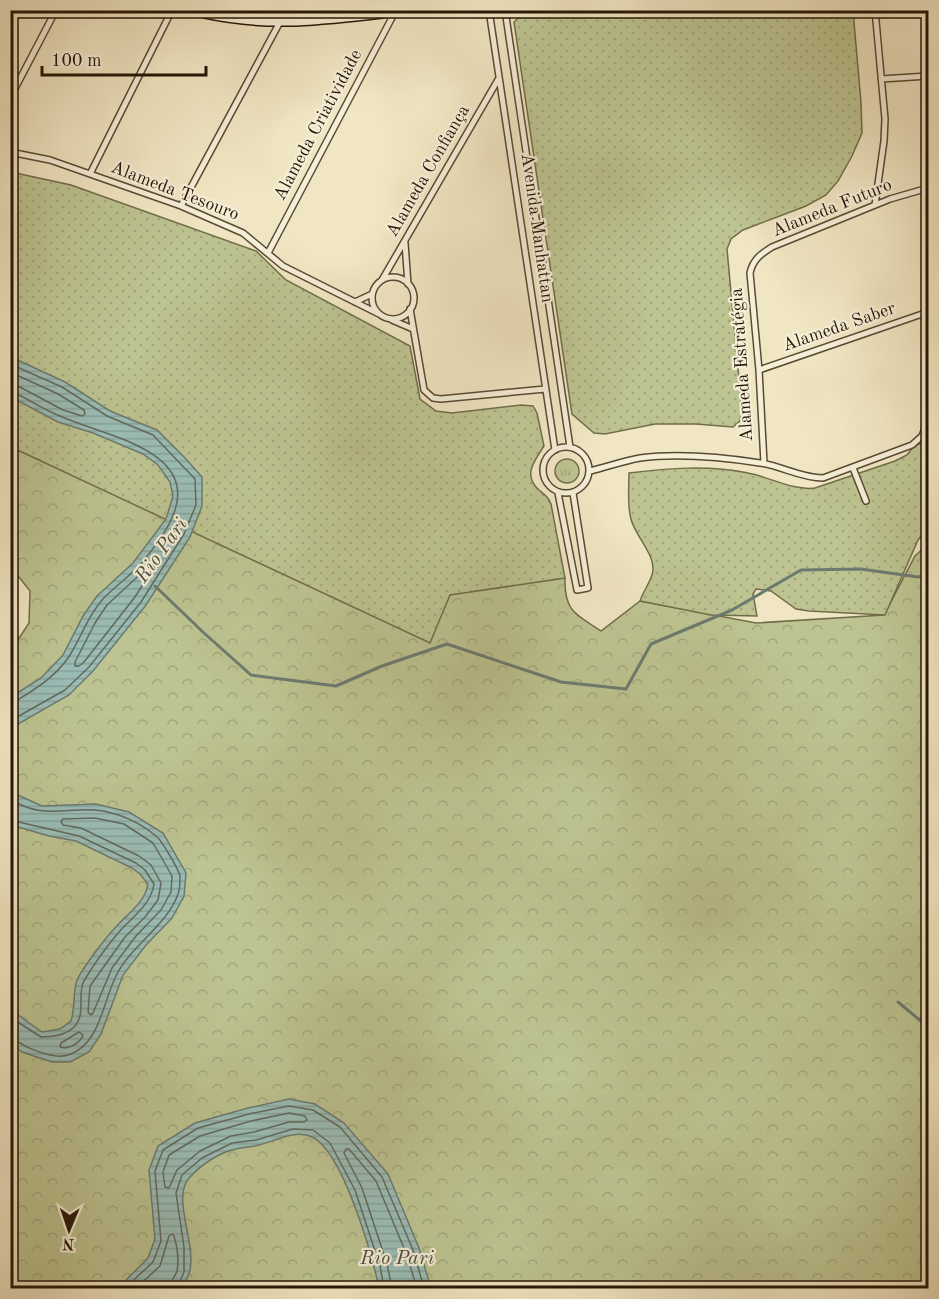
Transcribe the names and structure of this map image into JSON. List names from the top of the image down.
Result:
{
  "streets": {
    "lane": [
      "Alameda Criatividade",
      "Alameda Confiança",
      "Alameda Tesouro",
      "Alameda Futuro",
      "Avenida Manhattan",
      "Alameda Saber",
      "Alameda Estratégia"
    ]
  },
  "crossings": [
    ["Alameda Criatividade", "Alameda Tesouro"],
    ["Alameda Confiança", "Alameda Tesouro"],
    ["Alameda Confiança", "Avenida Manhattan"],
    ["Alameda Futuro", "Alameda Estratégia"],
    ["Alameda Saber", "Alameda Estratégia"]
  ],
  "water": ["Rio Pari"],
  "scale_bar": "100 m",
  "north": "bottom"
}
